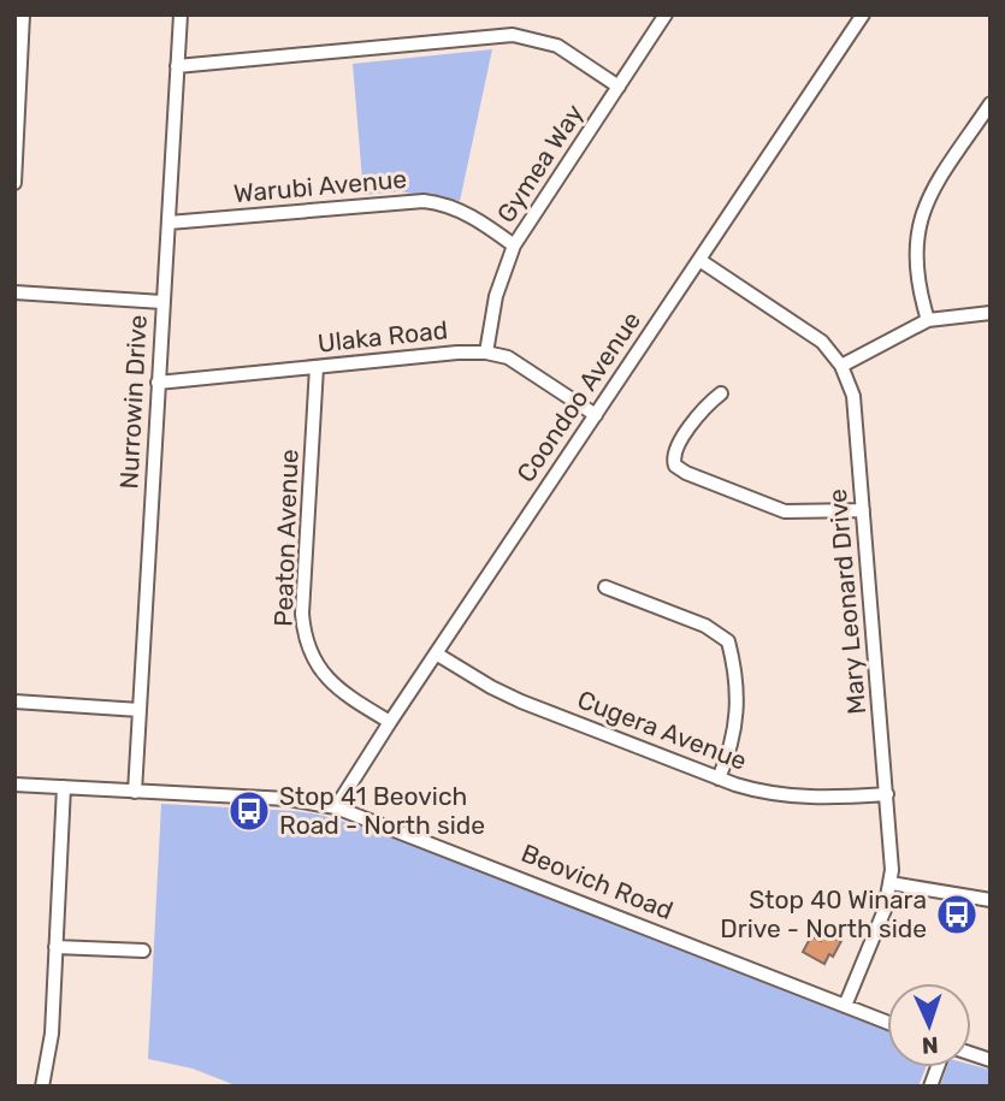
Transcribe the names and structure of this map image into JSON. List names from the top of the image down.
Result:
{
  "streets": {
    "street": [
      "Gymea Way",
      "Warubi Avenue",
      "Ulaka Road",
      "Coondoo Avenue",
      "Nurrowin Drive",
      "Peaton Avenue",
      "Mary Leonard Drive",
      "Cugera Avenue",
      "Beovich Road"
    ]
  },
  "crossings": [
    ["Gymea Way", "Warubi Avenue"],
    ["Gymea Way", "Ulaka Road"],
    ["Warubi Avenue", "Nurrowin Drive"],
    ["Ulaka Road", "Coondoo Avenue"],
    ["Ulaka Road", "Nurrowin Drive"],
    ["Ulaka Road", "Peaton Avenue"],
    ["Coondoo Avenue", "Peaton Avenue"],
    ["Coondoo Avenue", "Mary Leonard Drive"],
    ["Coondoo Avenue", "Cugera Avenue"],
    ["Coondoo Avenue", "Beovich Road"],
    ["Nurrowin Drive", "Beovich Road"],
    ["Mary Leonard Drive", "Cugera Avenue"],
    ["Mary Leonard Drive", "Beovich Road"]
  ],
  "places": {
    "bus stop": ["Stop 41 Beovich Road - North side", "Stop 40 Winara Drive - North side"]
  },
  "north": "bottom"
}
